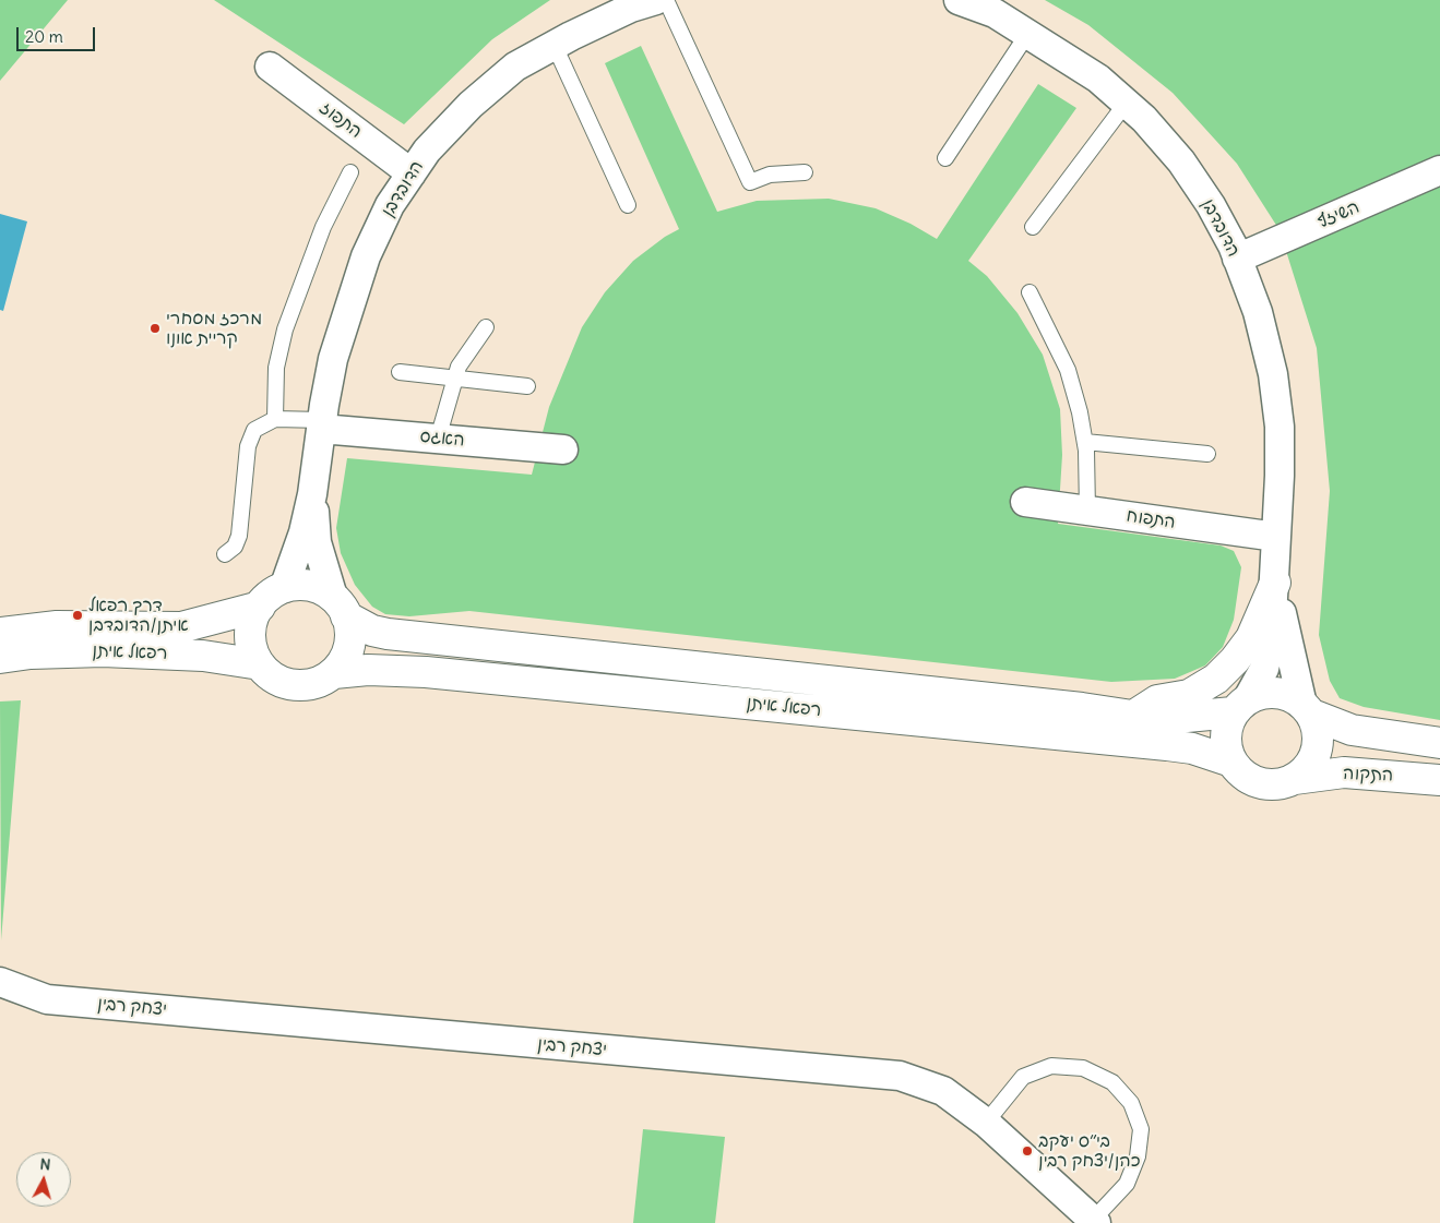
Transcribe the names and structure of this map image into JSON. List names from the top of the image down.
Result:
{
  "streets": {
    "street": [
      "התפוז",
      "הדובדבן",
      "השיזף",
      "האגס",
      "התפוח",
      "רפאל איתן",
      "התקוה",
      "יצחק רבין"
    ]
  },
  "crossings": [
    ["התפוז", "הדובדבן"],
    ["הדובדבן", "השיזף"],
    ["הדובדבן", "האגס"],
    ["הדובדבן", "התפוח"],
    ["הדובדבן", "רפאל איתן"],
    ["הדובדבן", "התקוה"],
    ["רפאל איתן", "התקוה"]
  ],
  "places": ["מרכז מסחרי קריית אונו", "דרך רפאל איתן/הדובדבן", "בי״ס יעקב כהן/יצחק רבין"],
  "scale_bar": "20 m",
  "north": "top"
}
